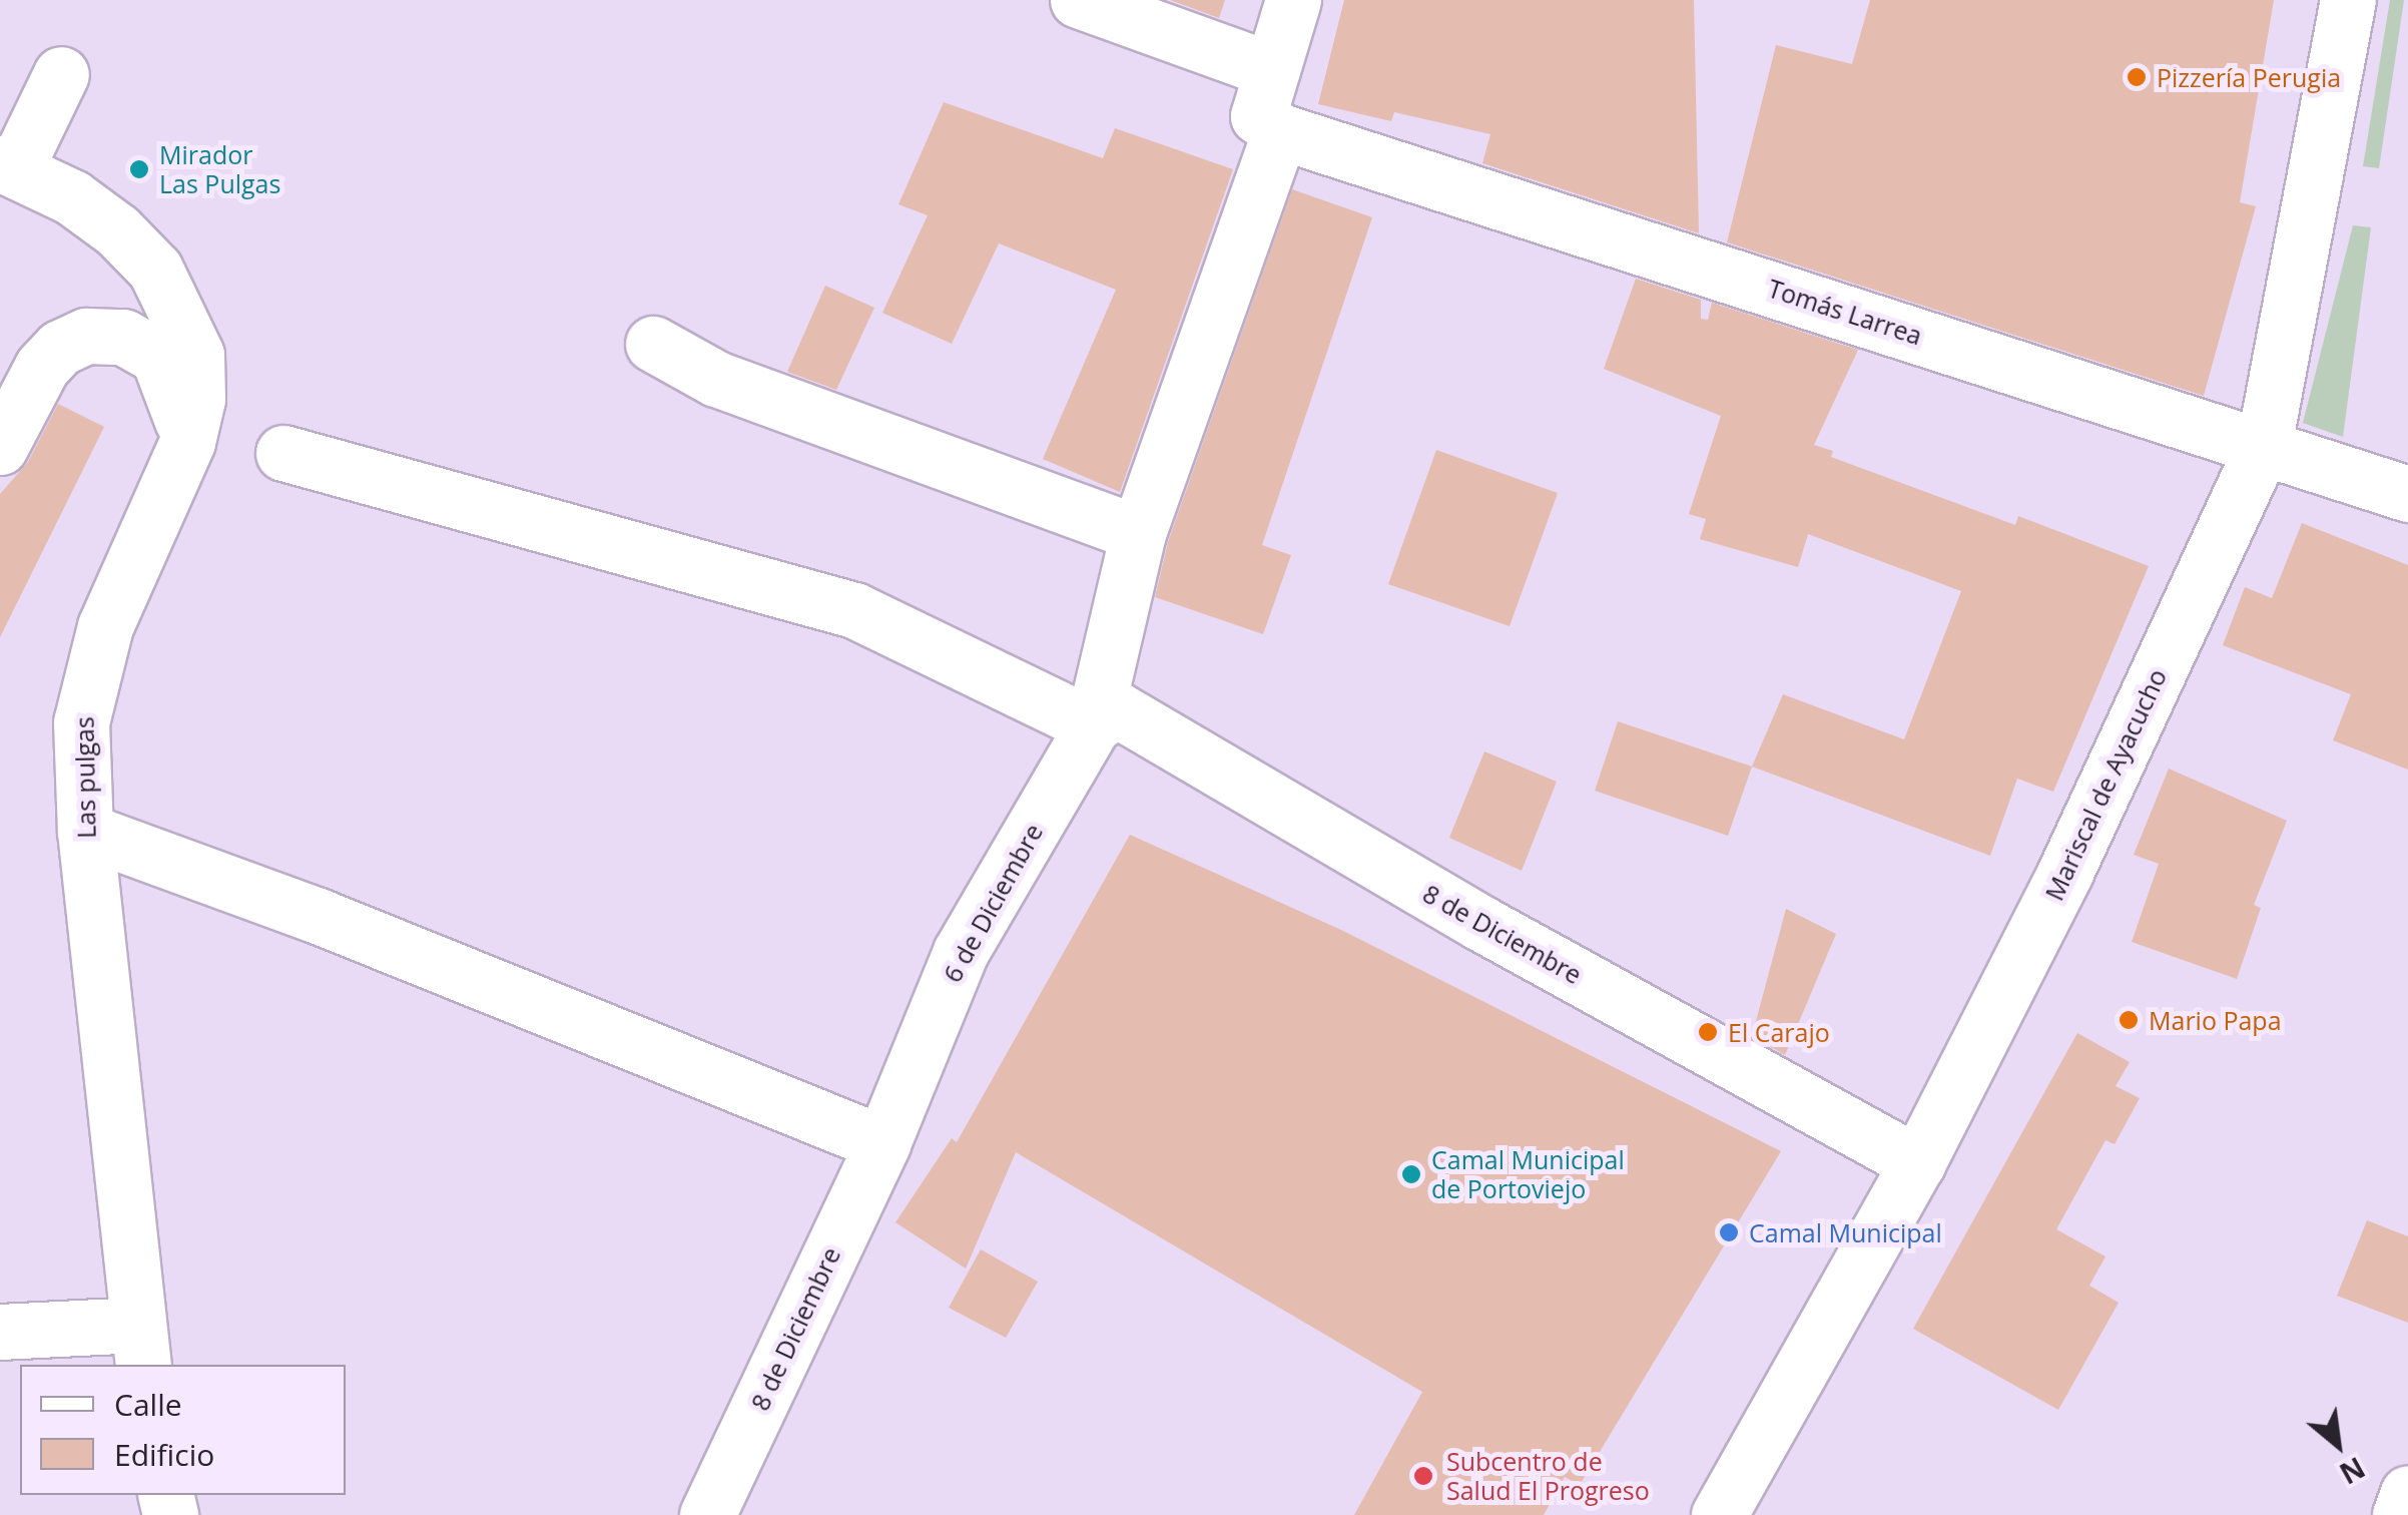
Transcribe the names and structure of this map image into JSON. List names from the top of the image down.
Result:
{
  "streets": {
    "street": [
      "Tomás Larrea",
      "Las pulgas",
      "Mariscal de Ayacucho",
      "6 de Diciembre",
      "8 de Diciembre"
    ]
  },
  "crossings": [
    ["Tomás Larrea", "Mariscal de Ayacucho"],
    ["Tomás Larrea", "6 de Diciembre"],
    ["Mariscal de Ayacucho", "8 de Diciembre"],
    ["6 de Diciembre", "8 de Diciembre"]
  ],
  "places": [
    "Pizzería Perugia",
    "Mirador Las Pulgas",
    "Mario Papa",
    "El Carajo",
    "Camal Municipal de Portoviejo",
    "Camal Municipal",
    "Subcentro de Salud El Progreso"
  ],
  "legend": ["Calle", "Edificio"],
  "north": "bottom right"
}
